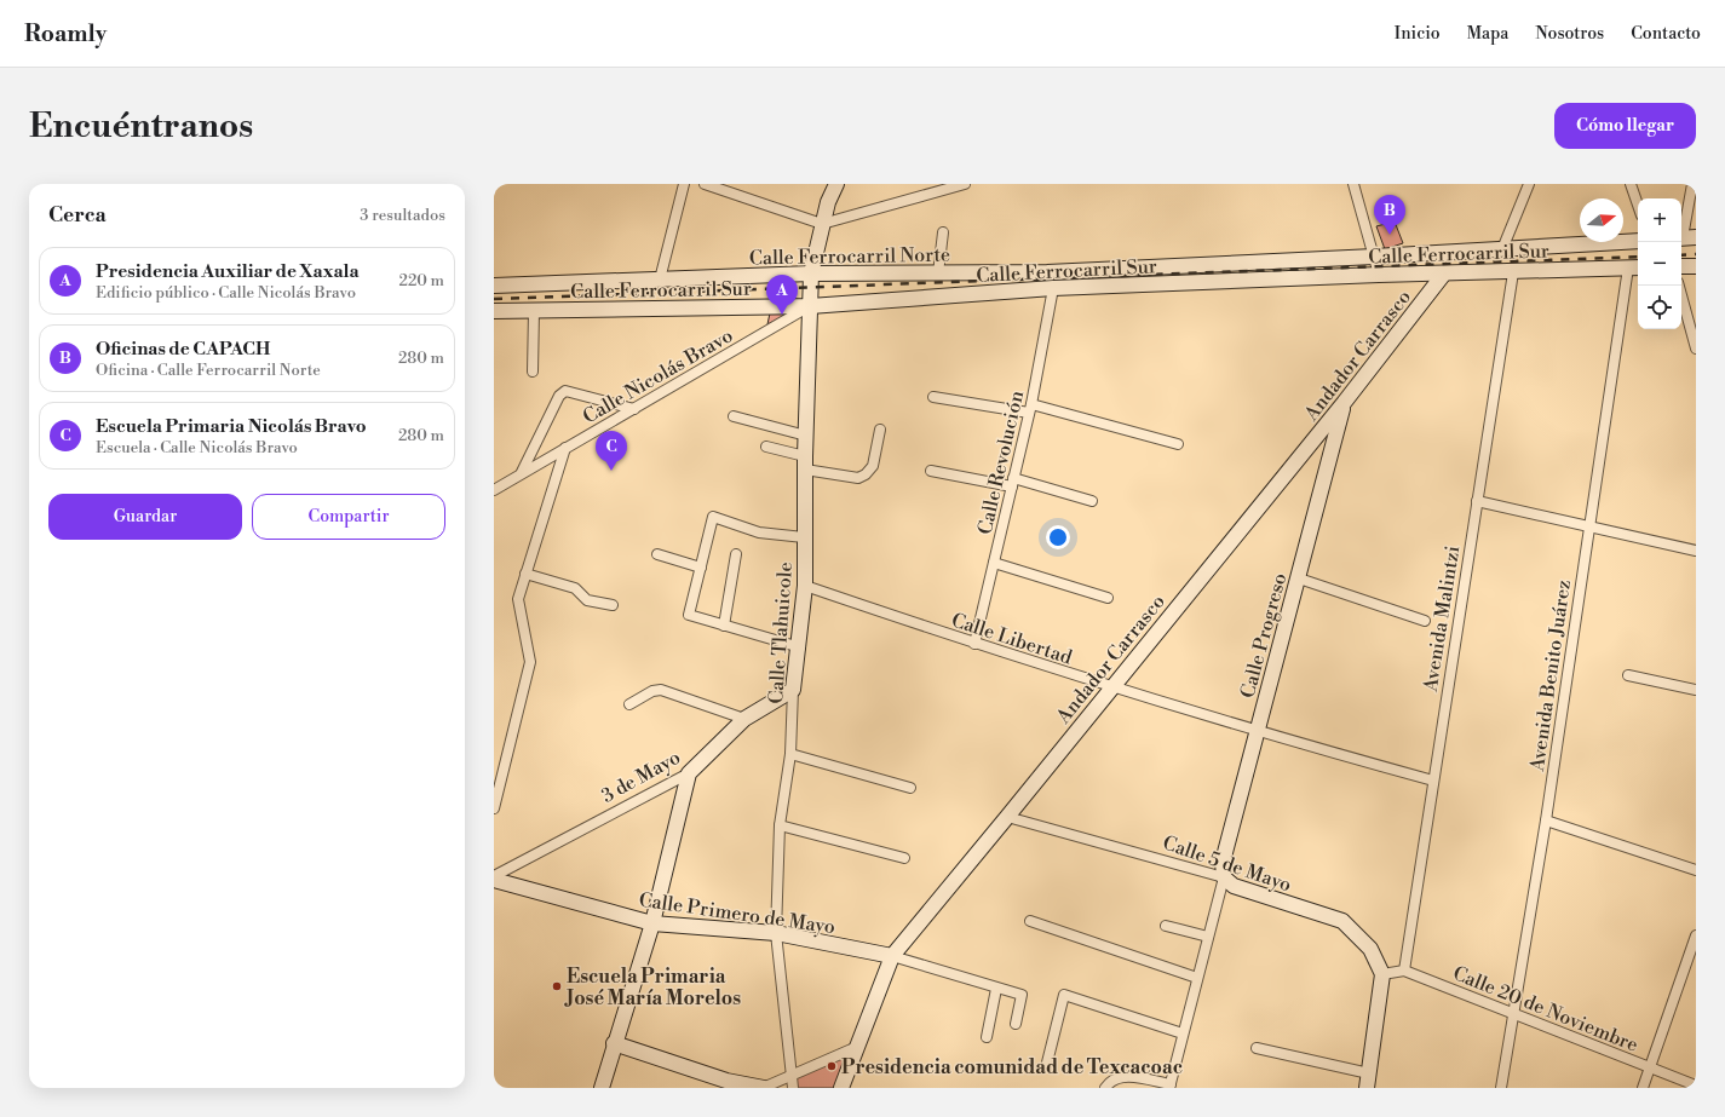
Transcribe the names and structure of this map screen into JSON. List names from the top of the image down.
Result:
{
  "streets": {
    "main road": [
      "Calle Ferrocarril Sur",
      "Calle Ferrocarril Norte",
      "Andador Carrasco",
      "Calle Tlahuicole",
      "Calle Progreso",
      "3 de Mayo",
      "Calle 5 de Mayo",
      "Calle Primero de Mayo"
    ],
    "street": [
      "Calle Nicolás Bravo",
      "Calle Revolución",
      "Avenida Malintzi",
      "Calle Libertad",
      "Avenida Benito Juárez",
      "Calle 20 de Noviembre"
    ]
  },
  "crossings": [
    ["Calle Ferrocarril Sur", "Andador Carrasco"],
    ["Calle Ferrocarril Sur", "Calle Nicolás Bravo"],
    ["Calle Ferrocarril Sur", "Calle Revolución"],
    ["Calle Ferrocarril Sur", "Avenida Malintzi"],
    ["Calle Ferrocarril Sur", "Calle Tlahuicole"],
    ["Calle Ferrocarril Sur", "Avenida Benito Juárez"],
    ["Calle Ferrocarril Norte", "Calle Tlahuicole"],
    ["Andador Carrasco", "Calle Progreso"],
    ["Andador Carrasco", "Calle Libertad"],
    ["Andador Carrasco", "Calle 5 de Mayo"],
    ["Andador Carrasco", "Calle Primero de Mayo"],
    ["Calle Nicolás Bravo", "Calle Tlahuicole"],
    ["Calle Revolución", "Calle Libertad"],
    ["Avenida Malintzi", "Calle Libertad"],
    ["Avenida Malintzi", "Calle 20 de Noviembre"],
    ["Calle Tlahuicole", "Calle Libertad"],
    ["Calle Tlahuicole", "3 de Mayo"],
    ["Calle Tlahuicole", "Calle Primero de Mayo"],
    ["Calle Progreso", "Calle Libertad"],
    ["Calle Progreso", "Calle 5 de Mayo"],
    ["Avenida Benito Juárez", "Calle 20 de Noviembre"],
    ["3 de Mayo", "Calle Primero de Mayo"]
  ],
  "places": ["Escuela Primaria José María Morelos", "Presidencia comunidad de Texcacoac"],
  "north": "right",
  "page": {
    "header": "Roamly",
    "nav": [
      "Inicio",
      "Mapa",
      "Nosotros",
      "Contacto"
    ],
    "buttons": [
      "Cómo llegar",
      ["Guardar", "Compartir"]
    ],
    "title": "Encuéntranos",
    "heading": ["Cerca", "3 resultados"],
    "pins": ["B", "A", "C"],
    "map_buttons": ["+", "−"],
    "list": [
      {
        "mark": "A",
        "name": "Presidencia Auxiliar de Xaxala",
        "note": "Edificio público · Calle Nicolás Bravo",
        "value": "220 m"
      },
      {
        "mark": "B",
        "name": "Oficinas de CAPACH",
        "note": "Oficina · Calle Ferrocarril Norte",
        "value": "280 m"
      },
      {
        "mark": "C",
        "name": "Escuela Primaria Nicolás Bravo",
        "note": "Escuela · Calle Nicolás Bravo",
        "value": "280 m"
      }
    ]
  }
}
